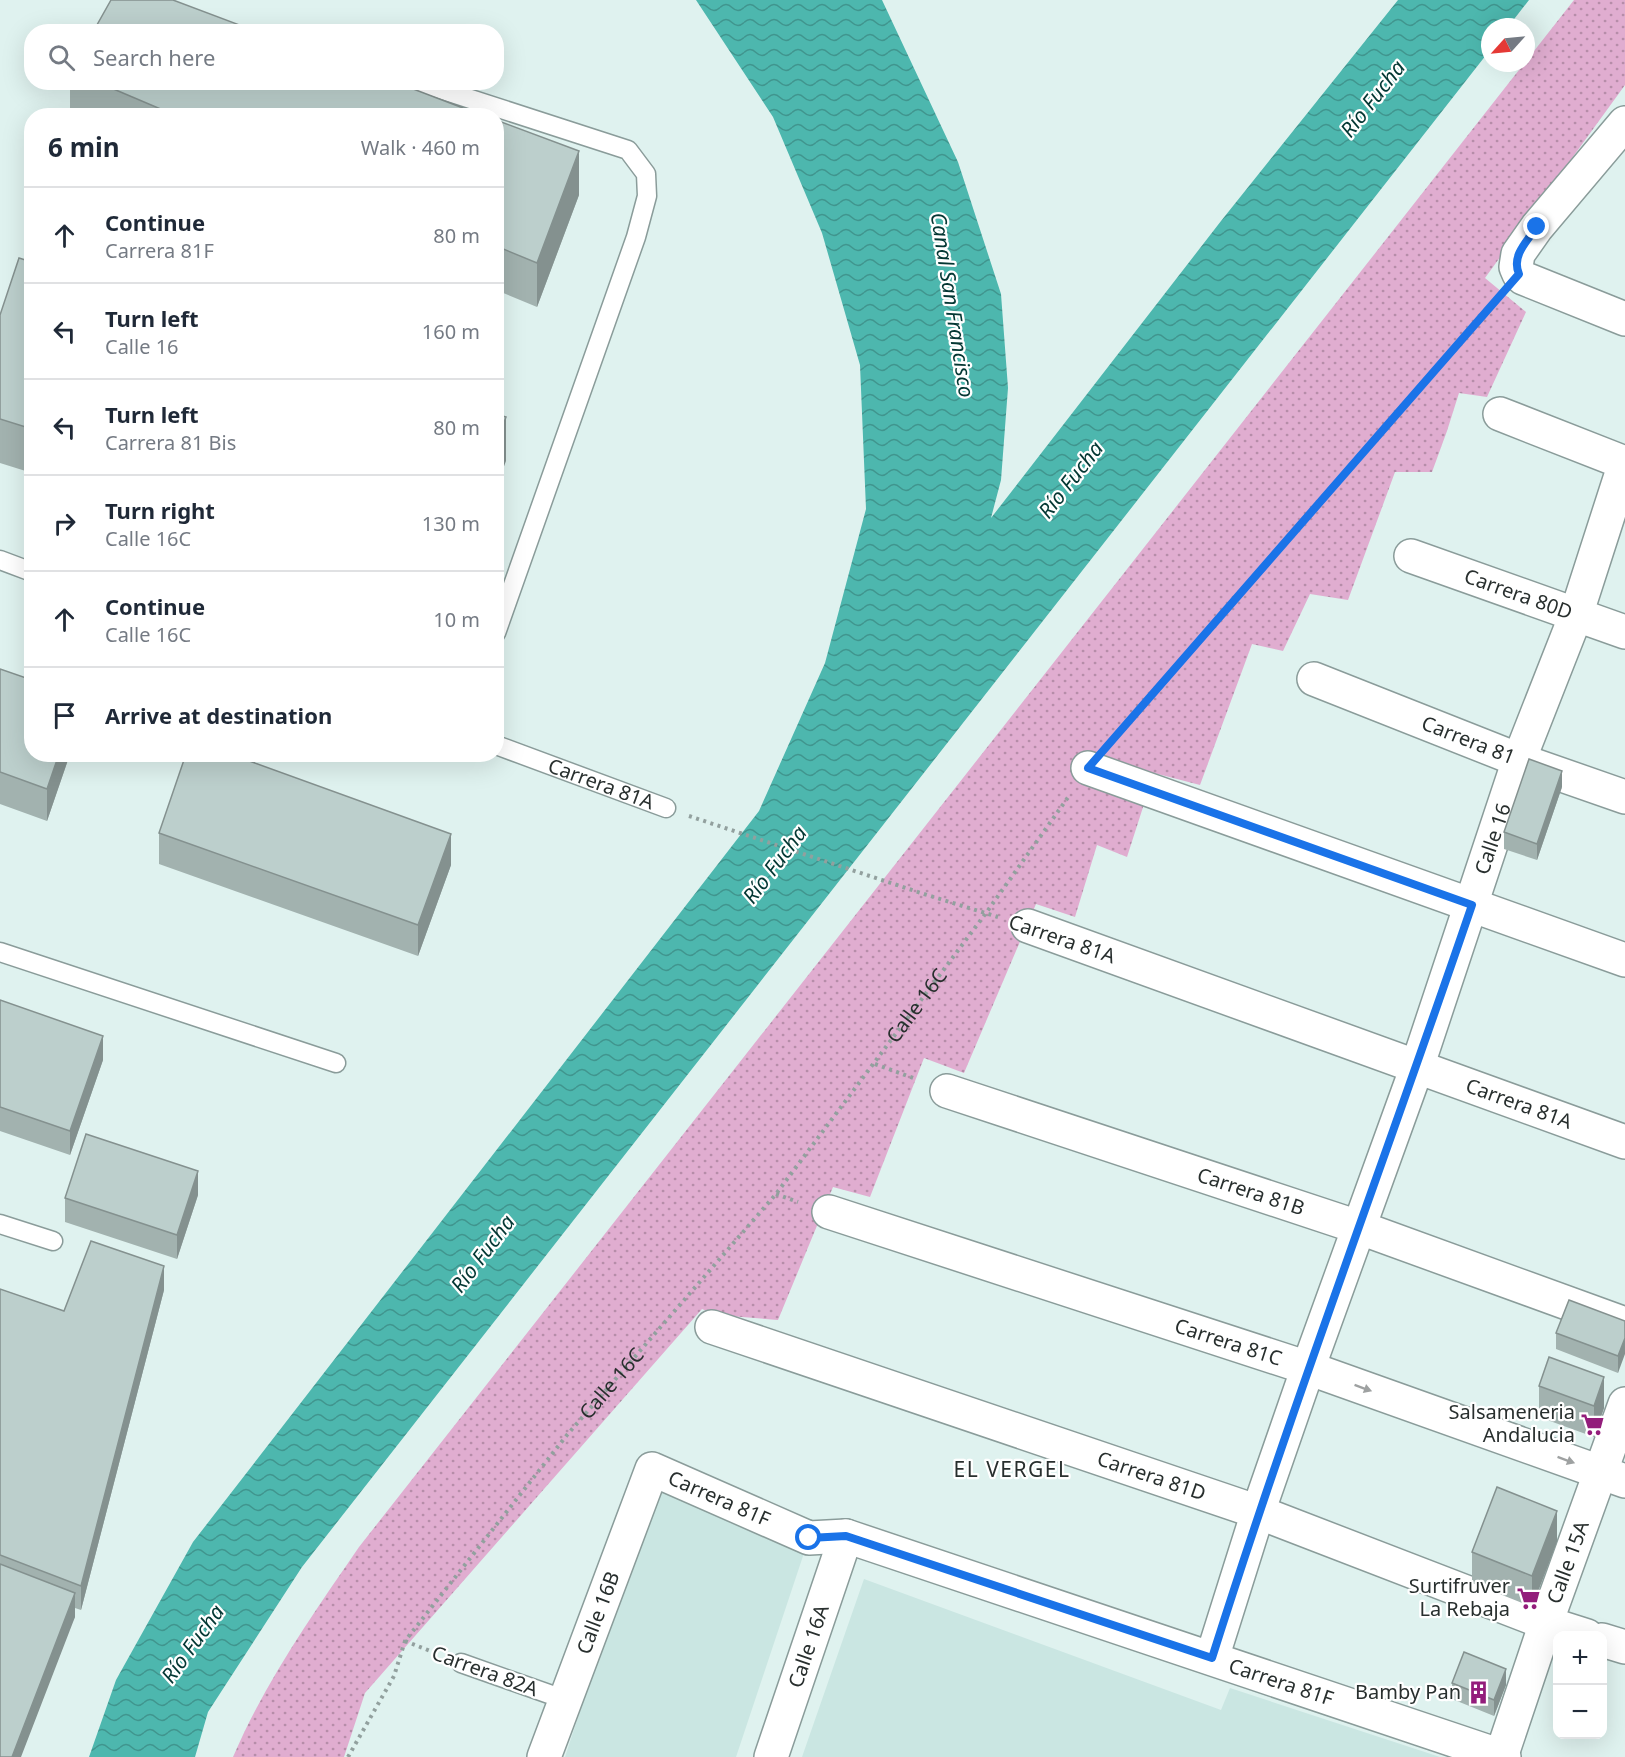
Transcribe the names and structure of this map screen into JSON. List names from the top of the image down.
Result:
{
  "streets": {
    "street": [
      "Carrera 80D",
      "Carrera 81",
      "Carrera 81A",
      "Calle 16",
      "Carrera 81B",
      "Carrera 81C",
      "Carrera 81D",
      "Carrera 81F",
      "Calle 15A",
      "Calle 16B",
      "Calle 16A"
    ],
    "lane": ["Carrera 82A"],
    "path": ["Calle 16C"]
  },
  "crossings": [
    ["Carrera 80D", "Calle 16"],
    ["Carrera 81", "Calle 16"],
    ["Carrera 81A", "Calle 16"],
    ["Carrera 81A", "Calle 16C"],
    ["Calle 16", "Carrera 81B"],
    ["Calle 16", "Carrera 81C"],
    ["Calle 16", "Carrera 81D"],
    ["Calle 16", "Carrera 81F"],
    ["Calle 16C", "Carrera 82A"],
    ["Carrera 81C", "Calle 15A"],
    ["Carrera 81D", "Calle 15A"],
    ["Carrera 81F", "Calle 15A"],
    ["Carrera 81F", "Calle 16B"],
    ["Carrera 81F", "Calle 16A"],
    ["Calle 16B", "Carrera 82A"]
  ],
  "one_way": ["Carrera 81C"],
  "districts": ["EL VERGEL"],
  "water": ["Río Fucha", "Canal San Francisco"],
  "places": {
    "supermarket": ["Salsameneria Andalucia", "Surtifruver La Rebaja"],
    "building": ["Bamby Pan"]
  },
  "north": "bottom left",
  "page": {
    "search": "Search here",
    "heading": ["6 min", "Walk · 460 m"],
    "list": [
      ["Continue", "Carrera 81F", "80 m"],
      ["Turn left", "Calle 16", "160 m"],
      ["Turn left", "Carrera 81 Bis", "80 m"],
      ["Turn right", "Calle 16C", "130 m"],
      ["Continue", "Calle 16C", "10 m"],
      "Arrive at destination"
    ],
    "map_buttons": ["+", "−"]
  }
}
